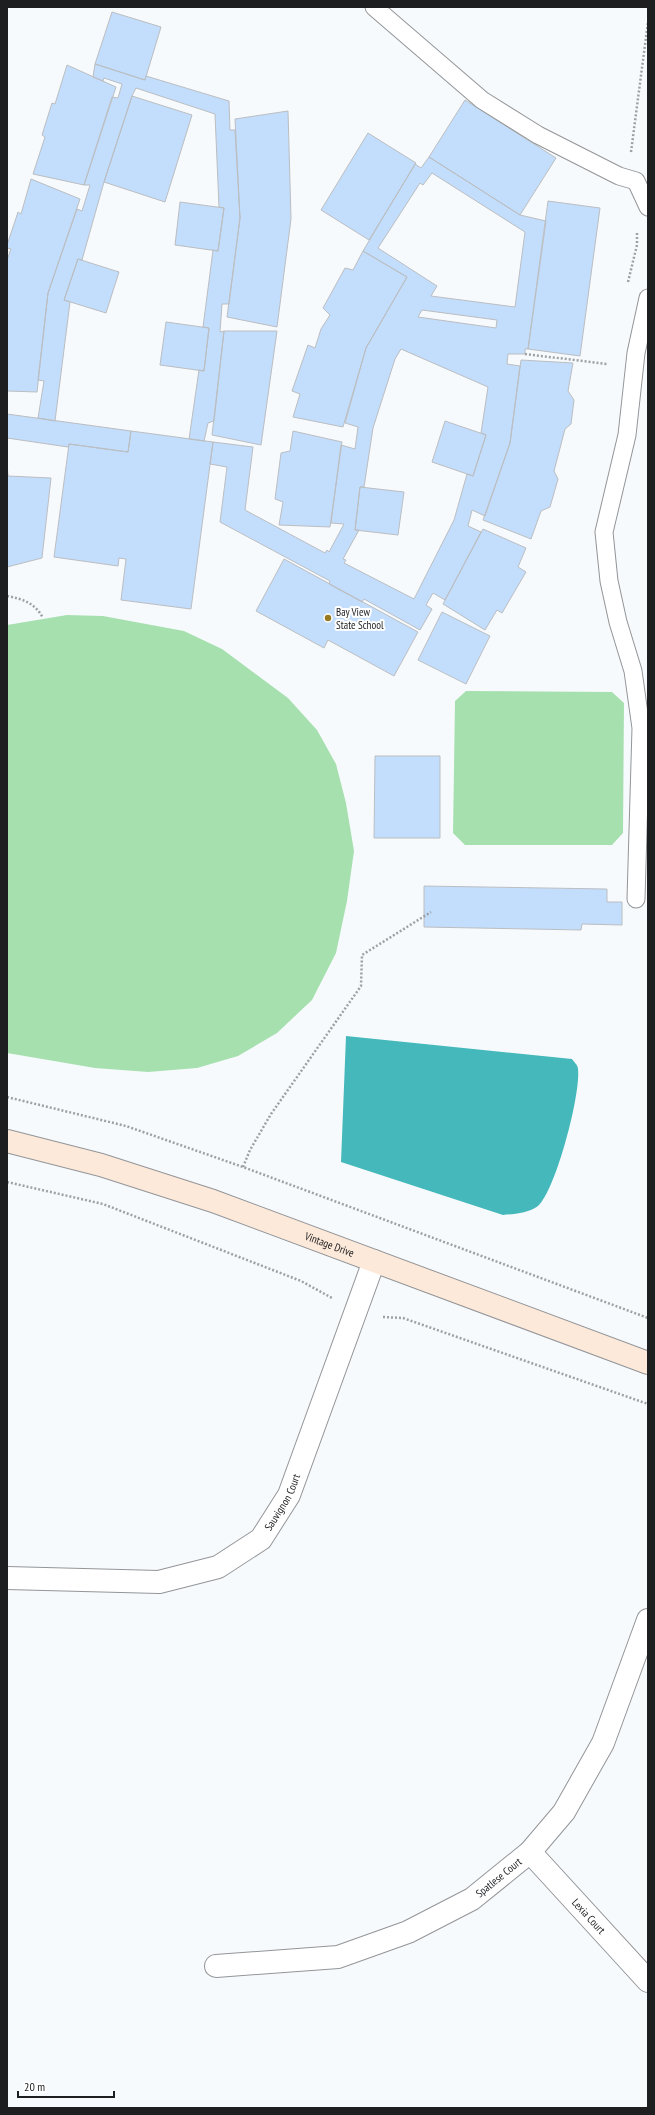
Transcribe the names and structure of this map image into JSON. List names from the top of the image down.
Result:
{
  "streets": {
    "street": [
      "Vintage Drive",
      "Sauvignon Court",
      "Spatlese Court",
      "Lexia Court"
    ]
  },
  "crossings": [
    ["Vintage Drive", "Sauvignon Court"],
    ["Spatlese Court", "Lexia Court"]
  ],
  "places": ["Bay View State School"],
  "scale_bar": "20 m"
}
